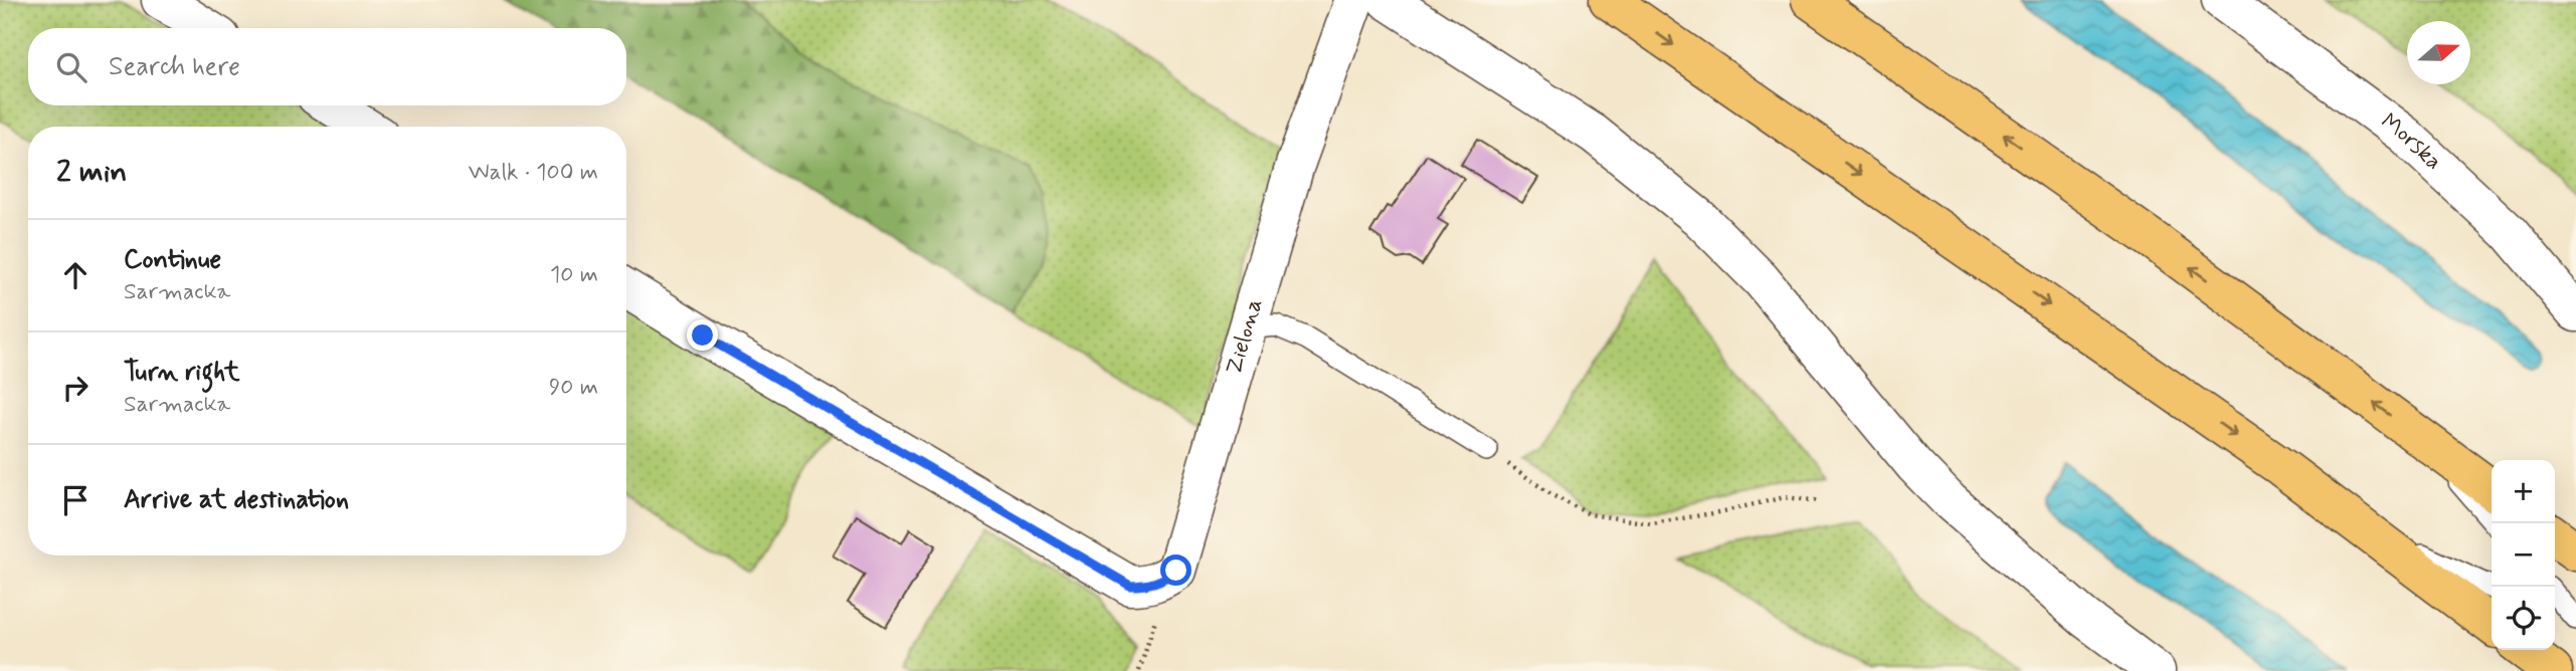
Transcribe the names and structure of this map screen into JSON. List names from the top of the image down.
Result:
{
  "streets": {
    "street": ["Morska", "Zielona"]
  },
  "north": "right",
  "page": {
    "search": "Search here",
    "heading": ["2 min", "Walk · 100 m"],
    "list": [
      ["Continue", "Sarmacka", "10 m"],
      ["Turn right", "Sarmacka", "90 m"],
      "Arrive at destination"
    ],
    "map_buttons": ["+", "−"]
  }
}
